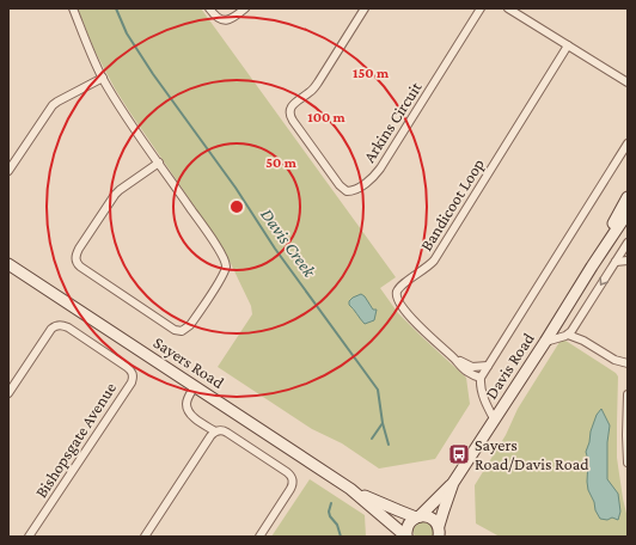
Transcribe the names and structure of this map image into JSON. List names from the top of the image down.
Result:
{
  "streets": {
    "main road": ["Sayers Road", "Davis Road"],
    "street": ["Arkins Circuit", "Bandicoot Loop", "Bishopsgate Avenue"]
  },
  "crossings": [
    ["Sayers Road", "Davis Road"]
  ],
  "water": ["Davis Creek"],
  "places": {
    "bus stop": ["Sayers Road/Davis Road"]
  },
  "rings": ["150 m", "100 m", "50 m"]
}
